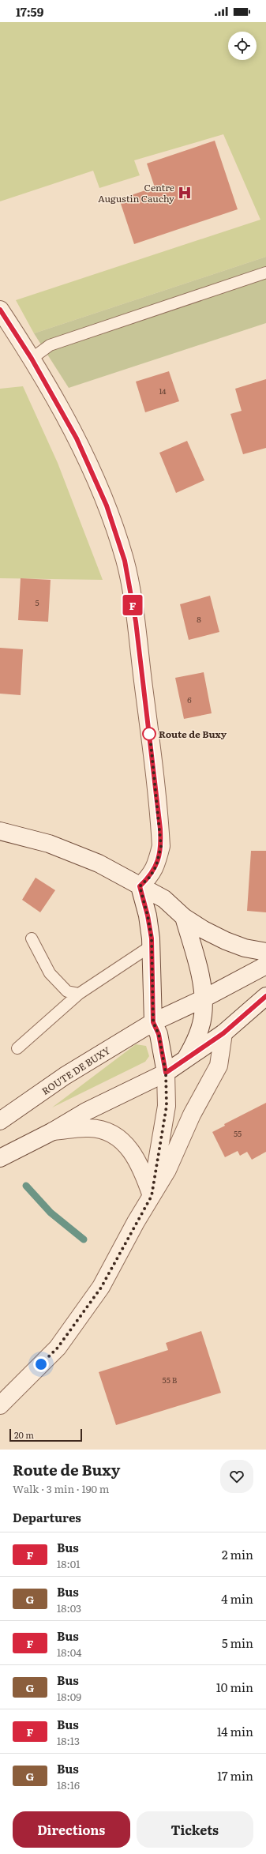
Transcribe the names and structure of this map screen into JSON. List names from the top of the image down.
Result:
{
  "streets": {
    "street": ["ROUTE DE BUXY"]
  },
  "places": {
    "hospital": ["Centre Augustin Cauchy"],
    "other": ["Route de Buxy"]
  },
  "lines": ["bus line F"],
  "house_numbers": [
    "14",
    "5",
    "8",
    "6",
    "55",
    "55 B"
  ],
  "scale_bar": "20 m",
  "page": {
    "status": "17:59",
    "on_map": "F",
    "scale": "20 m",
    "heading": [
      ["Route de Buxy", "Walk · 3 min · 190 m"],
      "Departures"
    ],
    "list": [
      {
        "mark": "F",
        "name": "Bus",
        "note": "18:01",
        "value": "2 min"
      },
      {
        "mark": "G",
        "name": "Bus",
        "note": "18:03",
        "value": "4 min"
      },
      {
        "mark": "F",
        "name": "Bus",
        "note": "18:04",
        "value": "5 min"
      },
      {
        "mark": "G",
        "name": "Bus",
        "note": "18:09",
        "value": "10 min"
      },
      {
        "mark": "F",
        "name": "Bus",
        "note": "18:13",
        "value": "14 min"
      },
      {
        "mark": "G",
        "name": "Bus",
        "note": "18:16",
        "value": "17 min"
      }
    ],
    "buttons": ["Directions", "Tickets"]
  }
}
